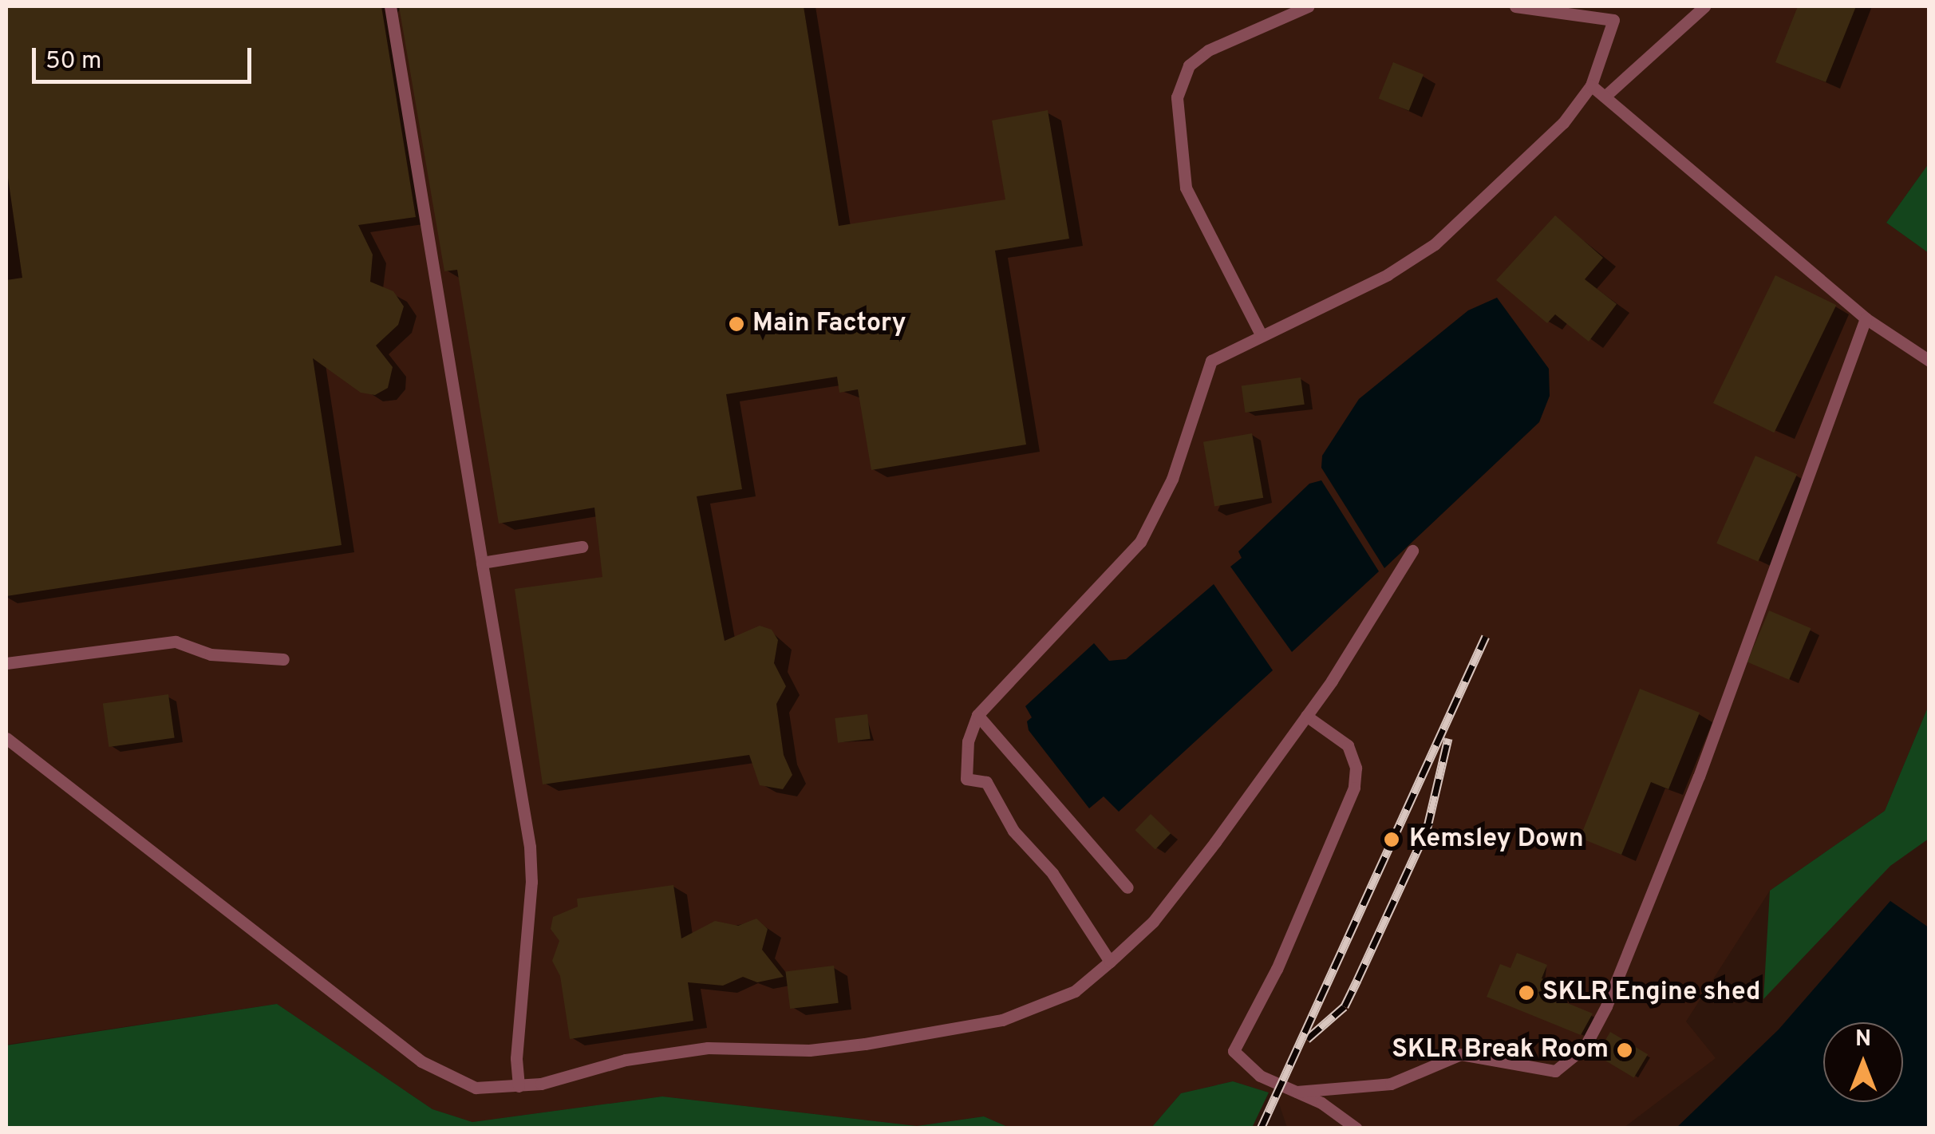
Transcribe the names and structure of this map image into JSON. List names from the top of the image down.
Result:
{
  "places": [
    "Main Factory",
    "Kemsley Down",
    "SKLR Engine shed",
    "SKLR Break Room"
  ],
  "scale_bar": "50 m",
  "north": "top"
}
